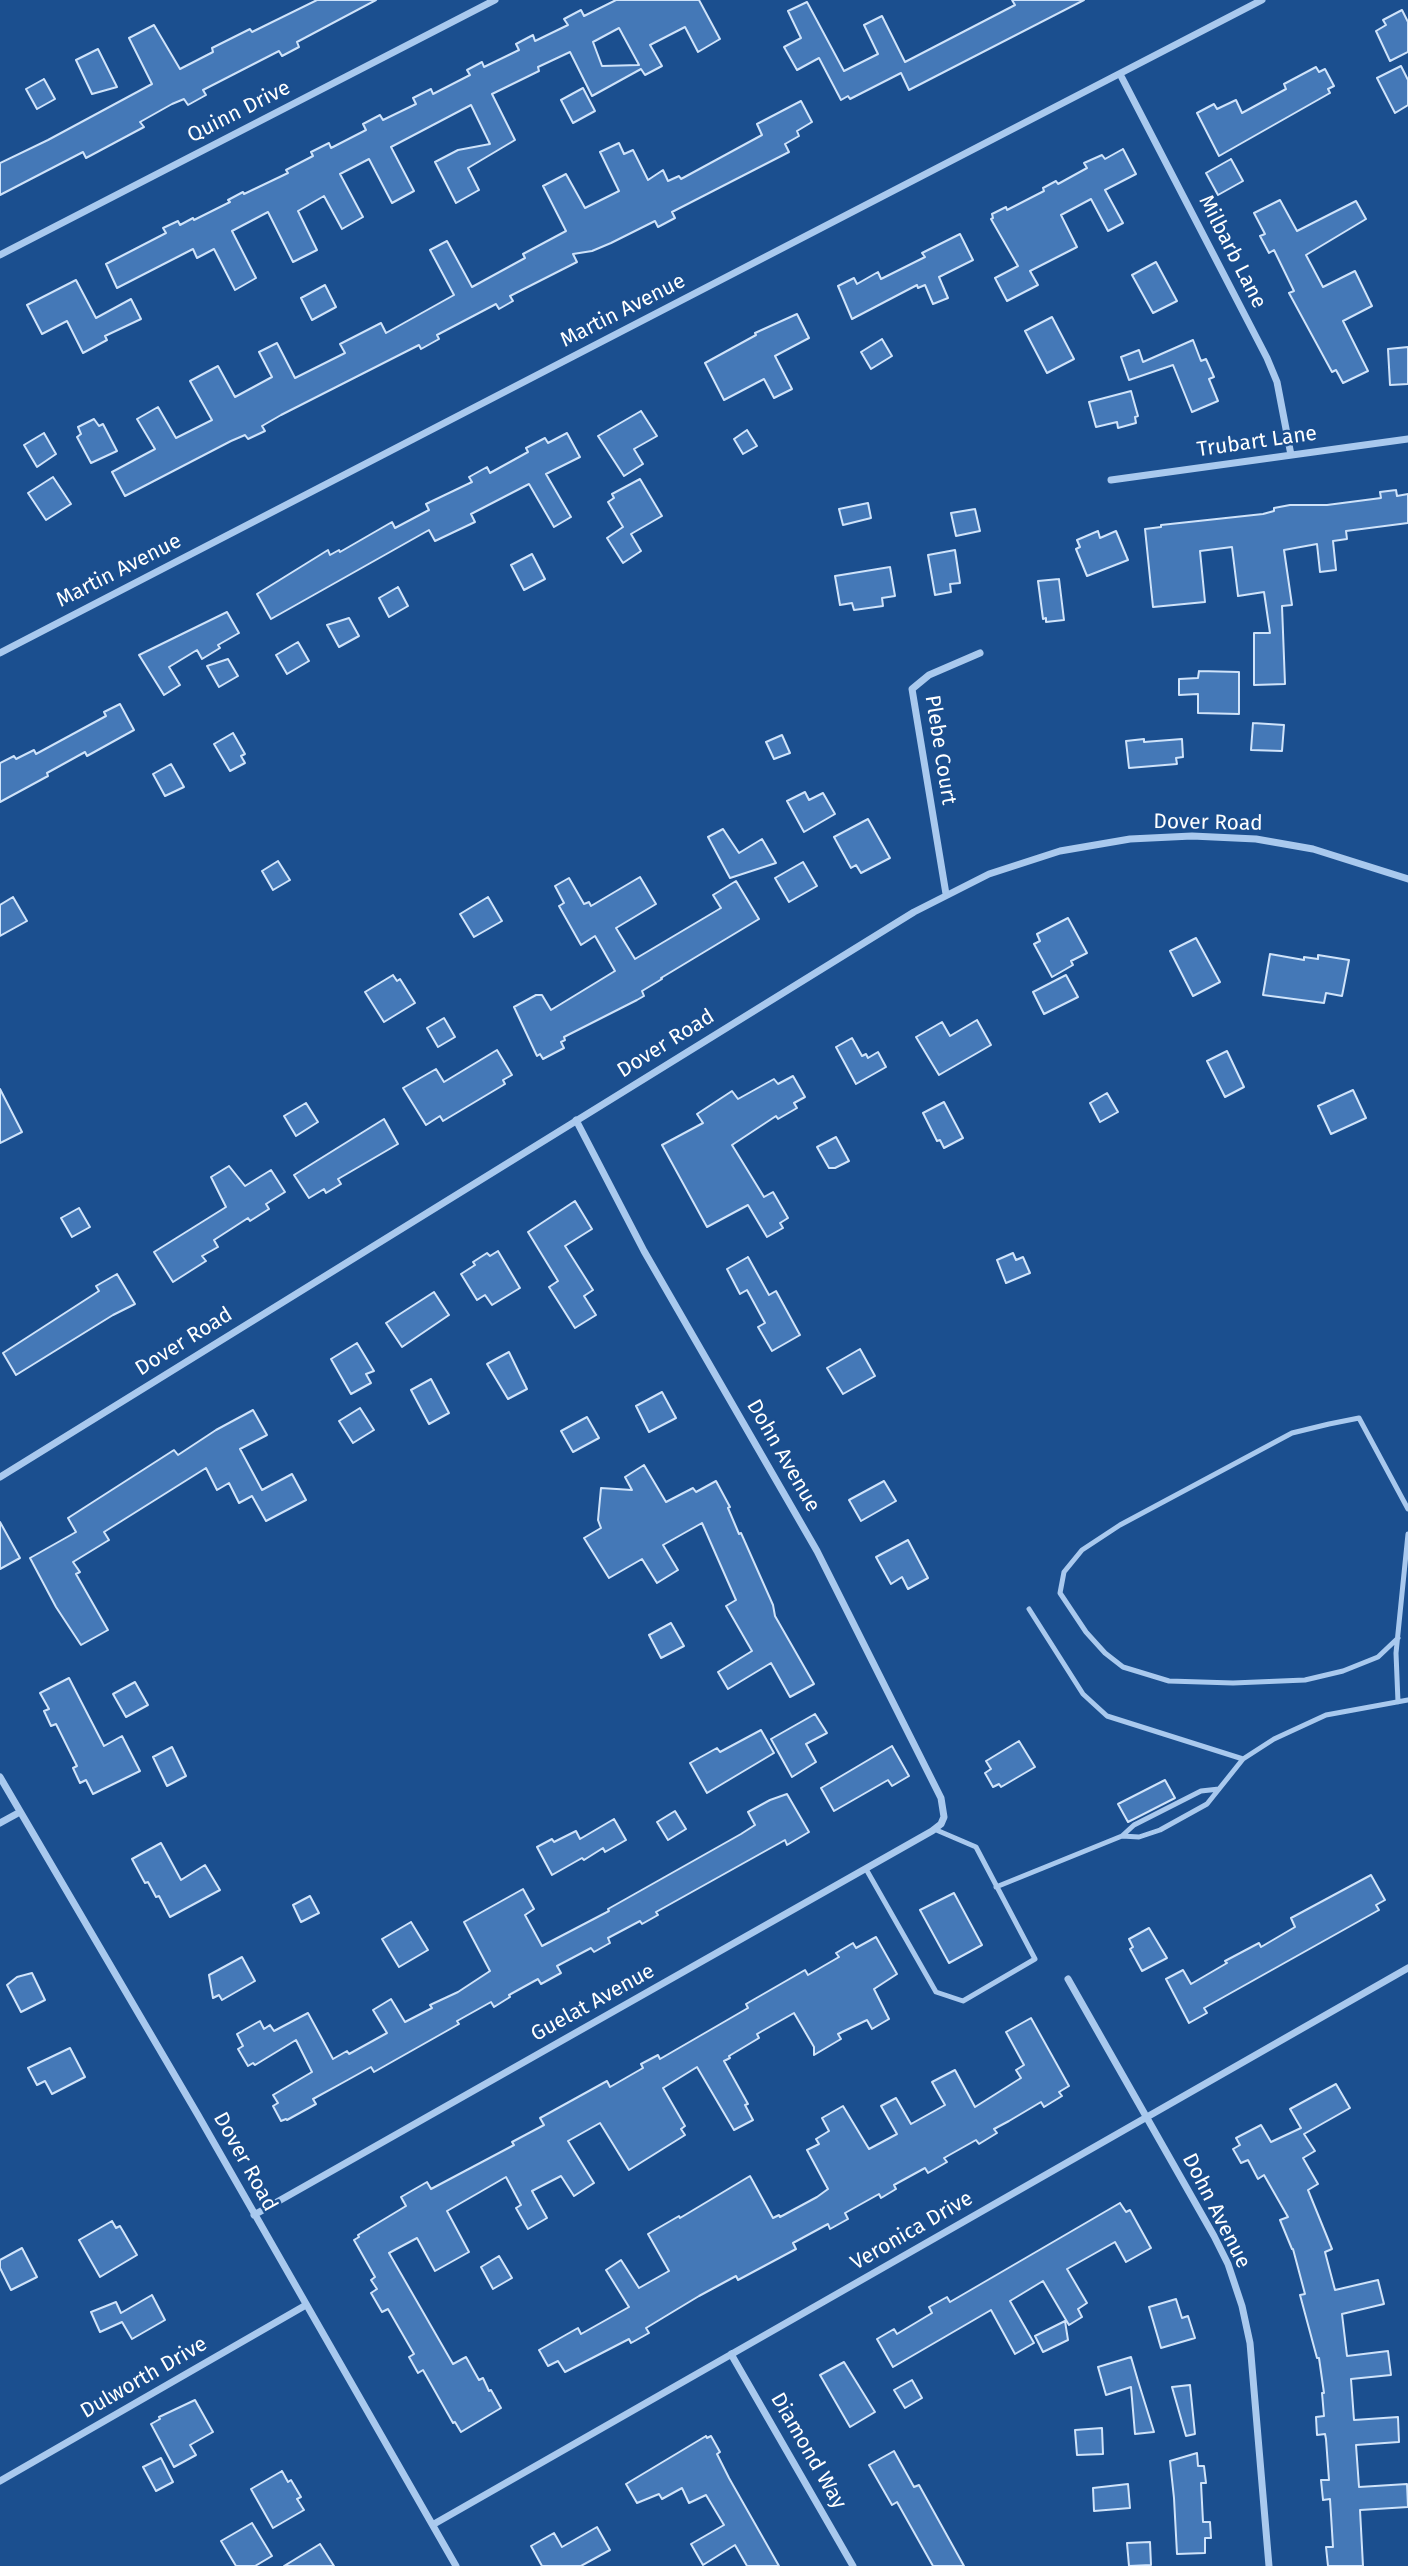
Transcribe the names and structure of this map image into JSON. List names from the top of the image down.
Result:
{
  "streets": {
    "street": [
      "Quinn Drive",
      "Milbarb Lane",
      "Martin Avenue",
      "Trubart Lane",
      "Plebe Court",
      "Dover Road",
      "Dohn Avenue",
      "Guelat Avenue",
      "Veronica Drive",
      "Dulworth Drive",
      "Diamond Way"
    ]
  },
  "crossings": [
    ["Milbarb Lane", "Martin Avenue"],
    ["Milbarb Lane", "Trubart Lane"],
    ["Plebe Court", "Dover Road"],
    ["Dover Road", "Dohn Avenue"],
    ["Dover Road", "Guelat Avenue"],
    ["Dover Road", "Veronica Drive"],
    ["Dover Road", "Dulworth Drive"],
    ["Dohn Avenue", "Guelat Avenue"],
    ["Dohn Avenue", "Veronica Drive"],
    ["Veronica Drive", "Diamond Way"]
  ]
}
